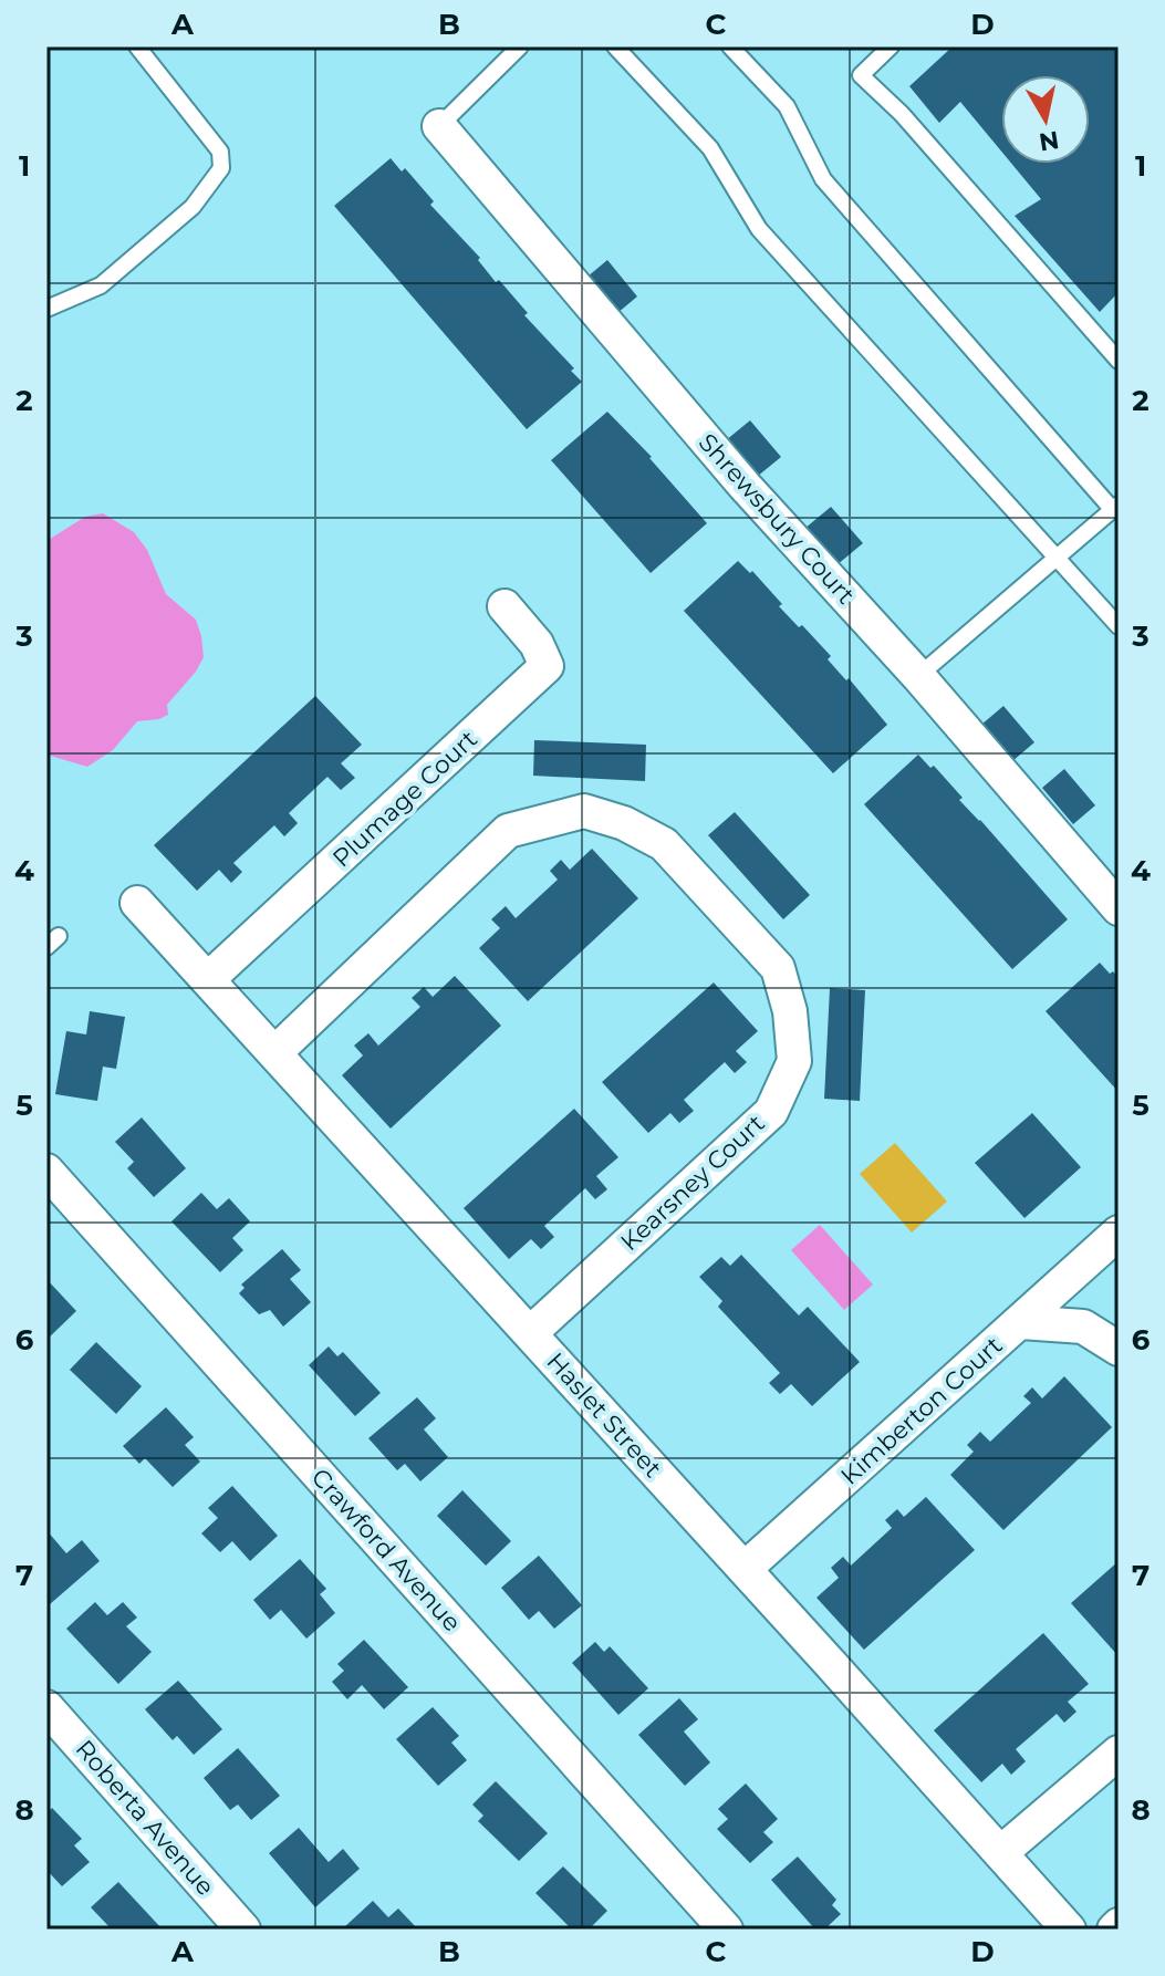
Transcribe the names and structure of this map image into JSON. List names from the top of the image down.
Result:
{
  "streets": {
    "street": [
      "Shrewsbury Court",
      "Plumage Court",
      "Kearsney Court",
      "Kimberton Court",
      "Haslet Street",
      "Crawford Avenue",
      "Roberta Avenue"
    ]
  },
  "crossings": [
    ["Plumage Court", "Haslet Street"],
    ["Kearsney Court", "Haslet Street"],
    ["Kimberton Court", "Haslet Street"]
  ],
  "north": "bottom",
  "grid": {
    "columns": [
      "A",
      "B",
      "C",
      "D"
    ],
    "rows": [
      "1",
      "2",
      "3",
      "4",
      "5",
      "6",
      "7",
      "8"
    ]
  }
}
